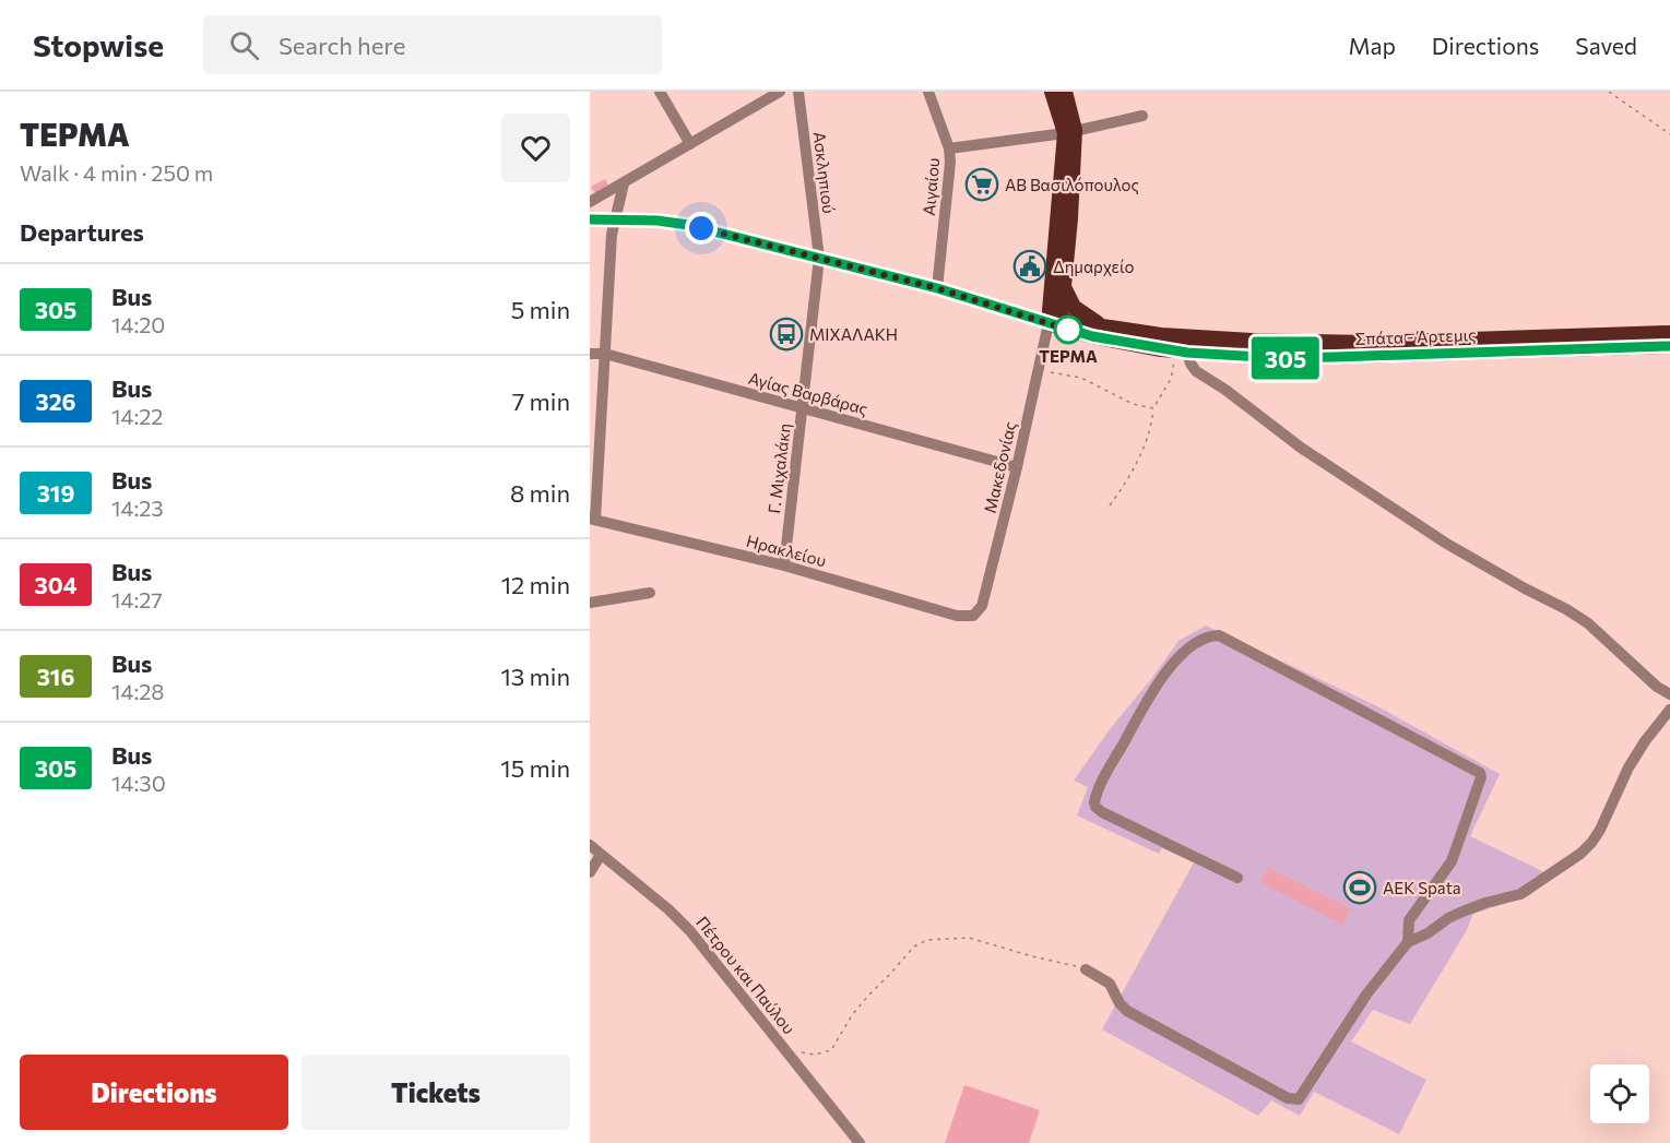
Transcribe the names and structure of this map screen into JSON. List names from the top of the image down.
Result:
{
  "streets": {
    "main road": ["Σπάτα - Άρτεμις"],
    "street": [
      "Ασκληπιού",
      "Αιγαίου",
      "Αγίας Βαρβάρας",
      "Μακεδονίας",
      "Γ. Μιχαλάκη",
      "Ηρακλείου",
      "Πέτρου και Παύλου"
    ]
  },
  "crossings": [
    ["Ασκληπιού", "Γ. Μιχαλάκη"],
    ["Σπάτα - Άρτεμις", "Μακεδονίας"],
    ["Αγίας Βαρβάρας", "Μακεδονίας"],
    ["Αγίας Βαρβάρας", "Γ. Μιχαλάκη"],
    ["Μακεδονίας", "Ηρακλείου"],
    ["Γ. Μιχαλάκη", "Ηρακλείου"]
  ],
  "places": {
    "supermarket": ["ΑΒ Βασιλόπουλος"],
    "public building": ["Δημαρχείο"],
    "other": ["ΤΕΡΜΑ"],
    "bus stop": ["ΜΙΧΑΛΑΚΗ"],
    "sports": ["AEK Spata"]
  },
  "lines": ["bus line 305"],
  "page": {
    "header": "Stopwise",
    "search": "Search here",
    "nav": ["Map", "Directions", "Saved"],
    "heading": [
      ["ΤΕΡΜΑ", "Walk · 4 min · 250 m"],
      "Departures"
    ],
    "on_map": "305",
    "list": [
      {
        "mark": "305",
        "name": "Bus",
        "note": "14:20",
        "value": "5 min"
      },
      {
        "mark": "326",
        "name": "Bus",
        "note": "14:22",
        "value": "7 min"
      },
      {
        "mark": "319",
        "name": "Bus",
        "note": "14:23",
        "value": "8 min"
      },
      {
        "mark": "304",
        "name": "Bus",
        "note": "14:27",
        "value": "12 min"
      },
      {
        "mark": "316",
        "name": "Bus",
        "note": "14:28",
        "value": "13 min"
      },
      {
        "mark": "305",
        "name": "Bus",
        "note": "14:30",
        "value": "15 min"
      }
    ],
    "buttons": ["Directions", "Tickets"]
  }
}
